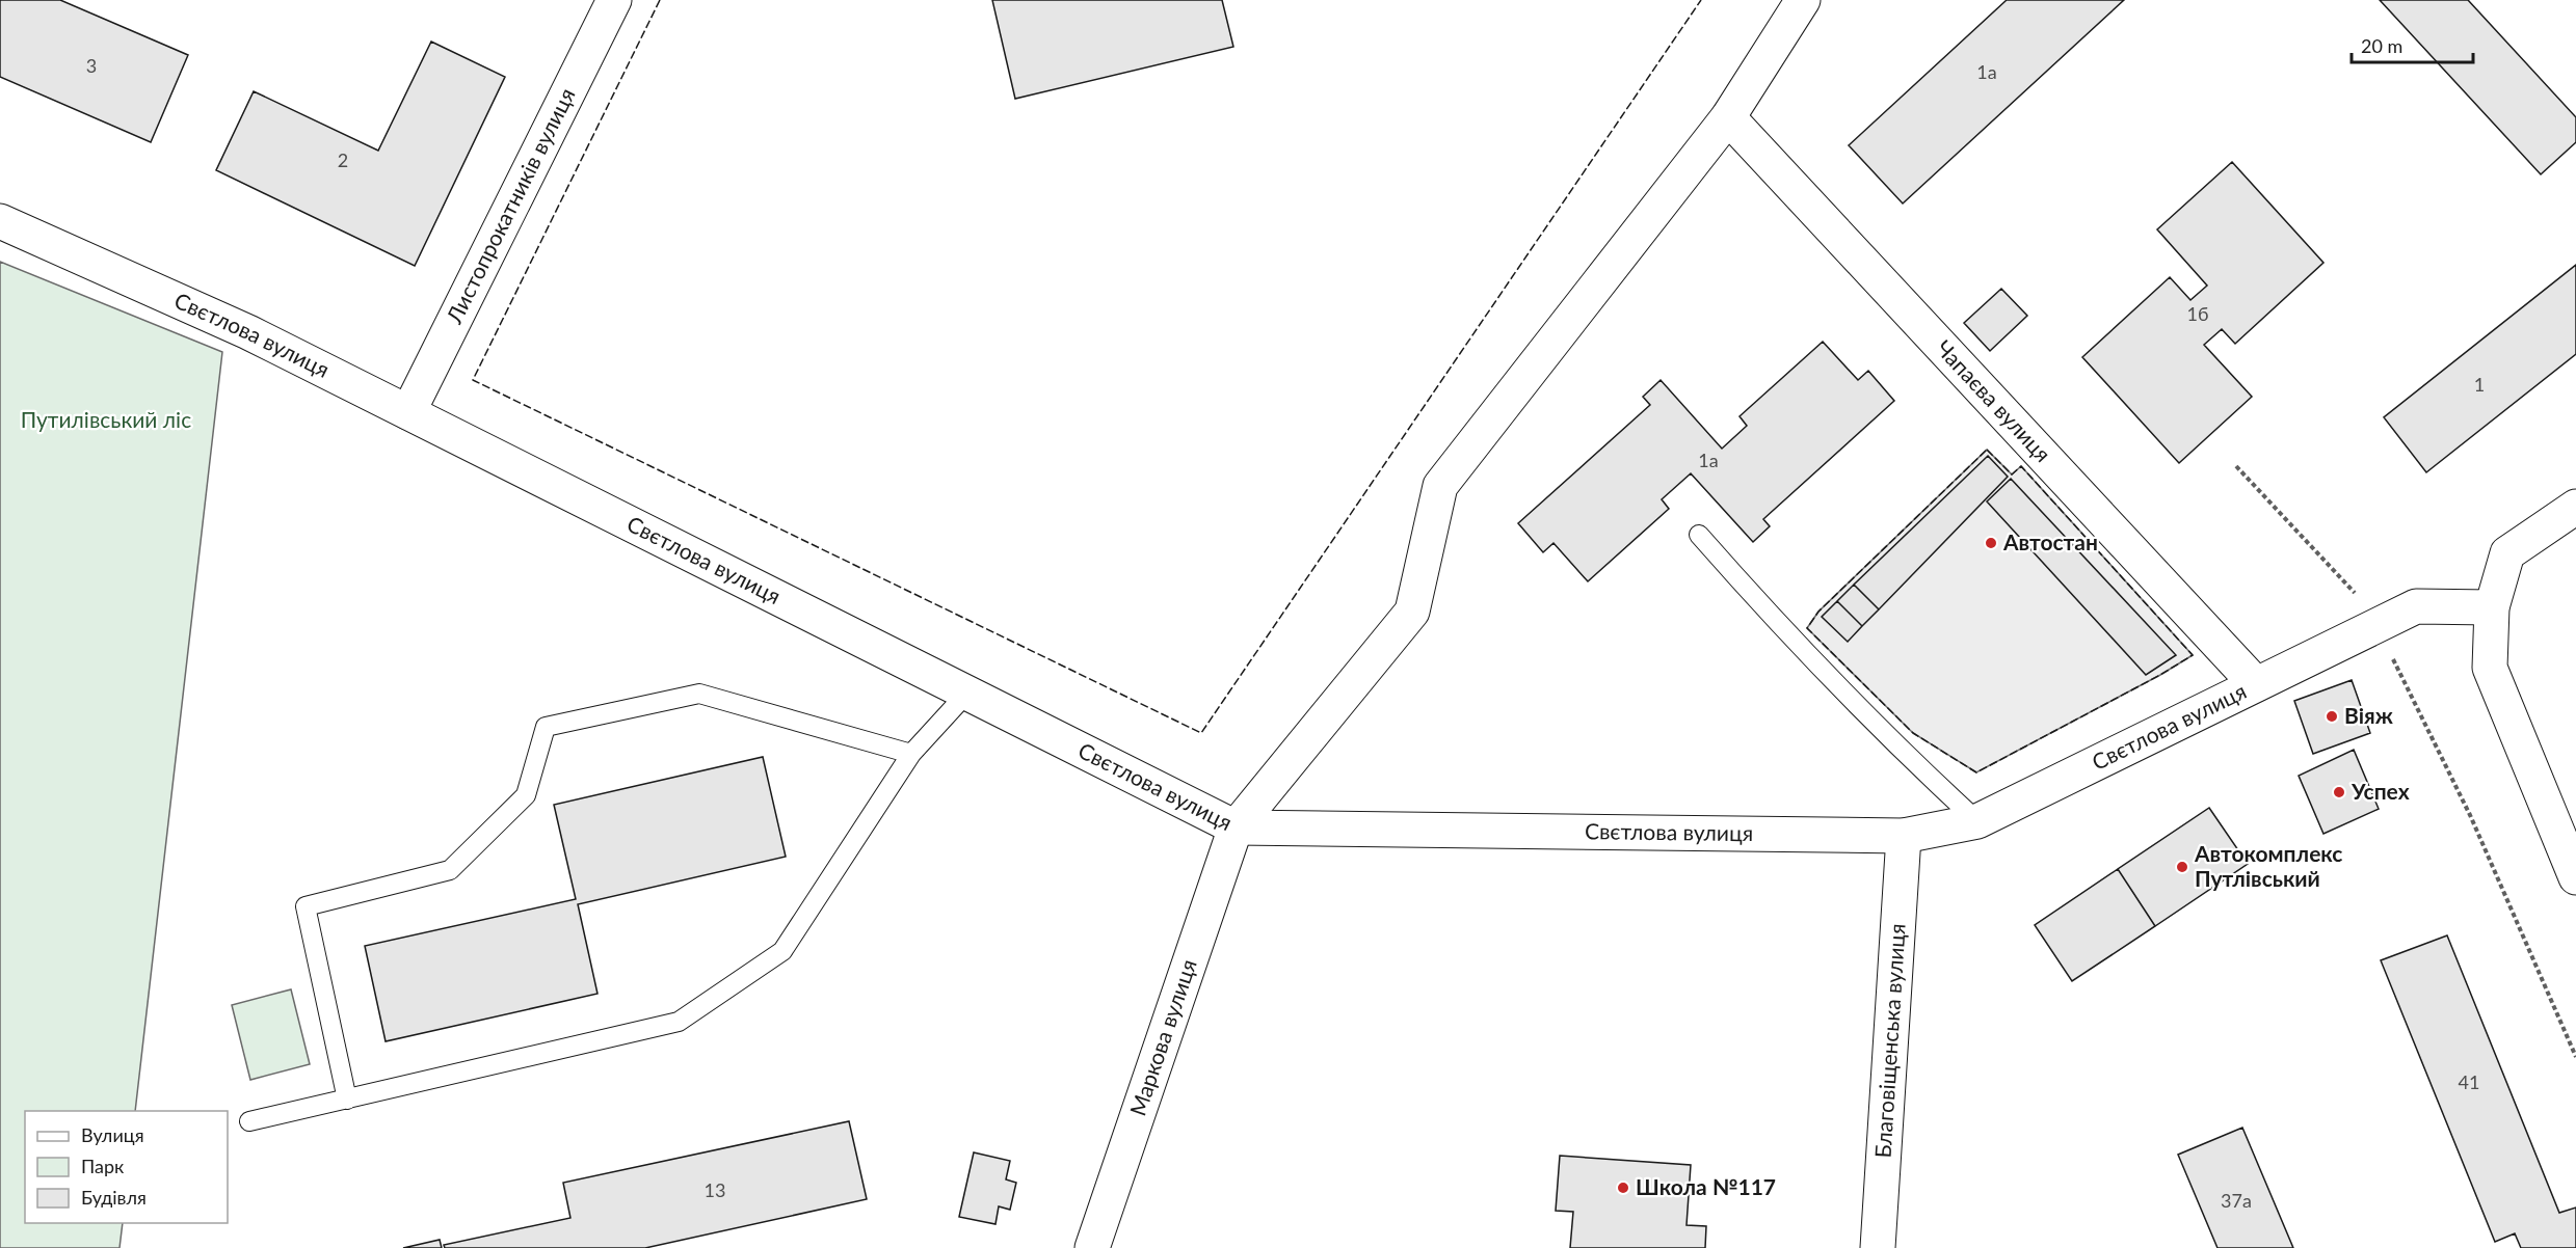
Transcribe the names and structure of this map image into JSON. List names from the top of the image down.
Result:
{
  "streets": {
    "street": [
      "Листопрокатників вулиця",
      "Свєтлова вулиця",
      "Чапаєва вулиця",
      "Маркова вулиця",
      "Благовіщенська вулиця"
    ]
  },
  "crossings": [
    ["Листопрокатників вулиця", "Свєтлова вулиця"],
    ["Свєтлова вулиця", "Чапаєва вулиця"],
    ["Свєтлова вулиця", "Маркова вулиця"],
    ["Свєтлова вулиця", "Благовіщенська вулиця"]
  ],
  "parks": ["Путилівський ліс"],
  "places": [
    "Автостан",
    "Віяж",
    "Успех",
    "Автокомплекс Путлівський",
    "Школа №117"
  ],
  "house_numbers": [
    "3",
    "1а",
    "2",
    "1б",
    "1",
    "1а",
    "41",
    "13",
    "37а"
  ],
  "legend": ["Вулиця", "Парк", "Будівля"],
  "scale_bar": "20 m"
}
